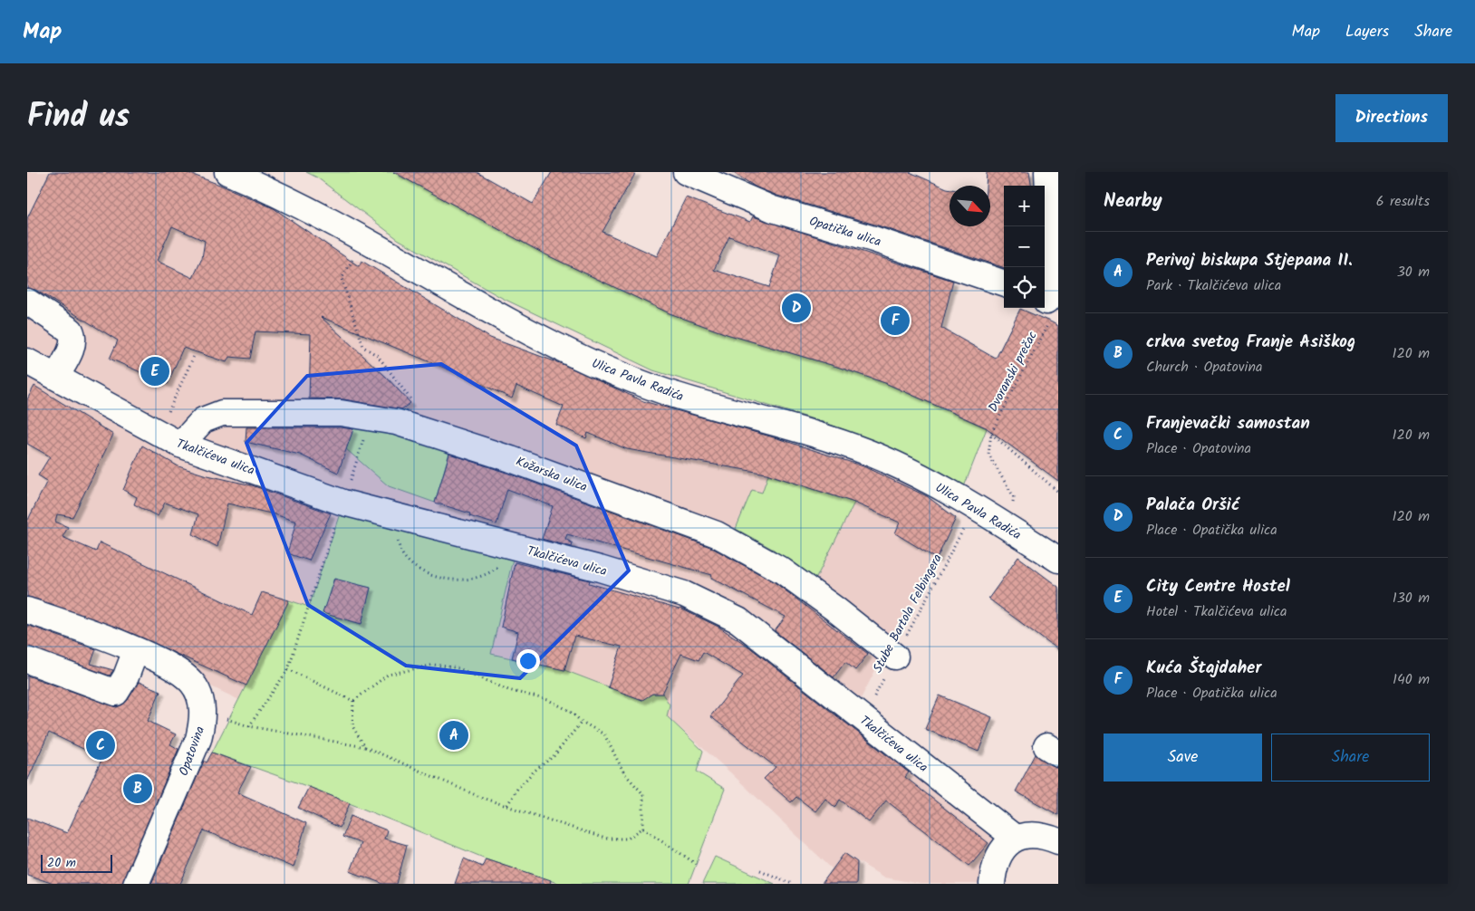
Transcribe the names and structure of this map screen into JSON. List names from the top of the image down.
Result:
{
  "streets": {
    "street": [
      "Opatička ulica",
      "Ulica Pavla Radića",
      "Tkalčićeva ulica",
      "Kožarska ulica",
      "Opatovina"
    ],
    "path": ["Dvoranski prečac", "Stube Bartola Felbingera"]
  },
  "crossings": [
    ["Tkalčićeva ulica", "Kožarska ulica"],
    ["Tkalčićeva ulica", "Stube Bartola Felbingera"],
    ["Kožarska ulica", "Stube Bartola Felbingera"]
  ],
  "scale_bar": "20 m",
  "north": "bottom right",
  "page": {
    "header": "Map",
    "nav": ["Map", "Layers", "Share"],
    "title": "Find us",
    "buttons": [
      "Directions",
      ["Save", "Share"]
    ],
    "heading": ["Nearby", "6 results"],
    "map_buttons": ["+", "−"],
    "list": [
      {
        "mark": "A",
        "name": "Perivoj biskupa Stjepana II.",
        "note": "Park · Tkalčićeva ulica",
        "value": "30 m"
      },
      {
        "mark": "B",
        "name": "crkva svetog Franje Asiškog",
        "note": "Church · Opatovina",
        "value": "120 m"
      },
      {
        "mark": "C",
        "name": "Franjevački samostan",
        "note": "Place · Opatovina",
        "value": "120 m"
      },
      {
        "mark": "D",
        "name": "Palača Oršić",
        "note": "Place · Opatička ulica",
        "value": "120 m"
      },
      {
        "mark": "E",
        "name": "City Centre Hostel",
        "note": "Hotel · Tkalčićeva ulica",
        "value": "130 m"
      },
      {
        "mark": "F",
        "name": "Kuća Štajdaher",
        "note": "Place · Opatička ulica",
        "value": "140 m"
      }
    ],
    "pins": [
      "D",
      "F",
      "E",
      "A",
      "C",
      "B"
    ],
    "scale": "20 m"
  }
}
